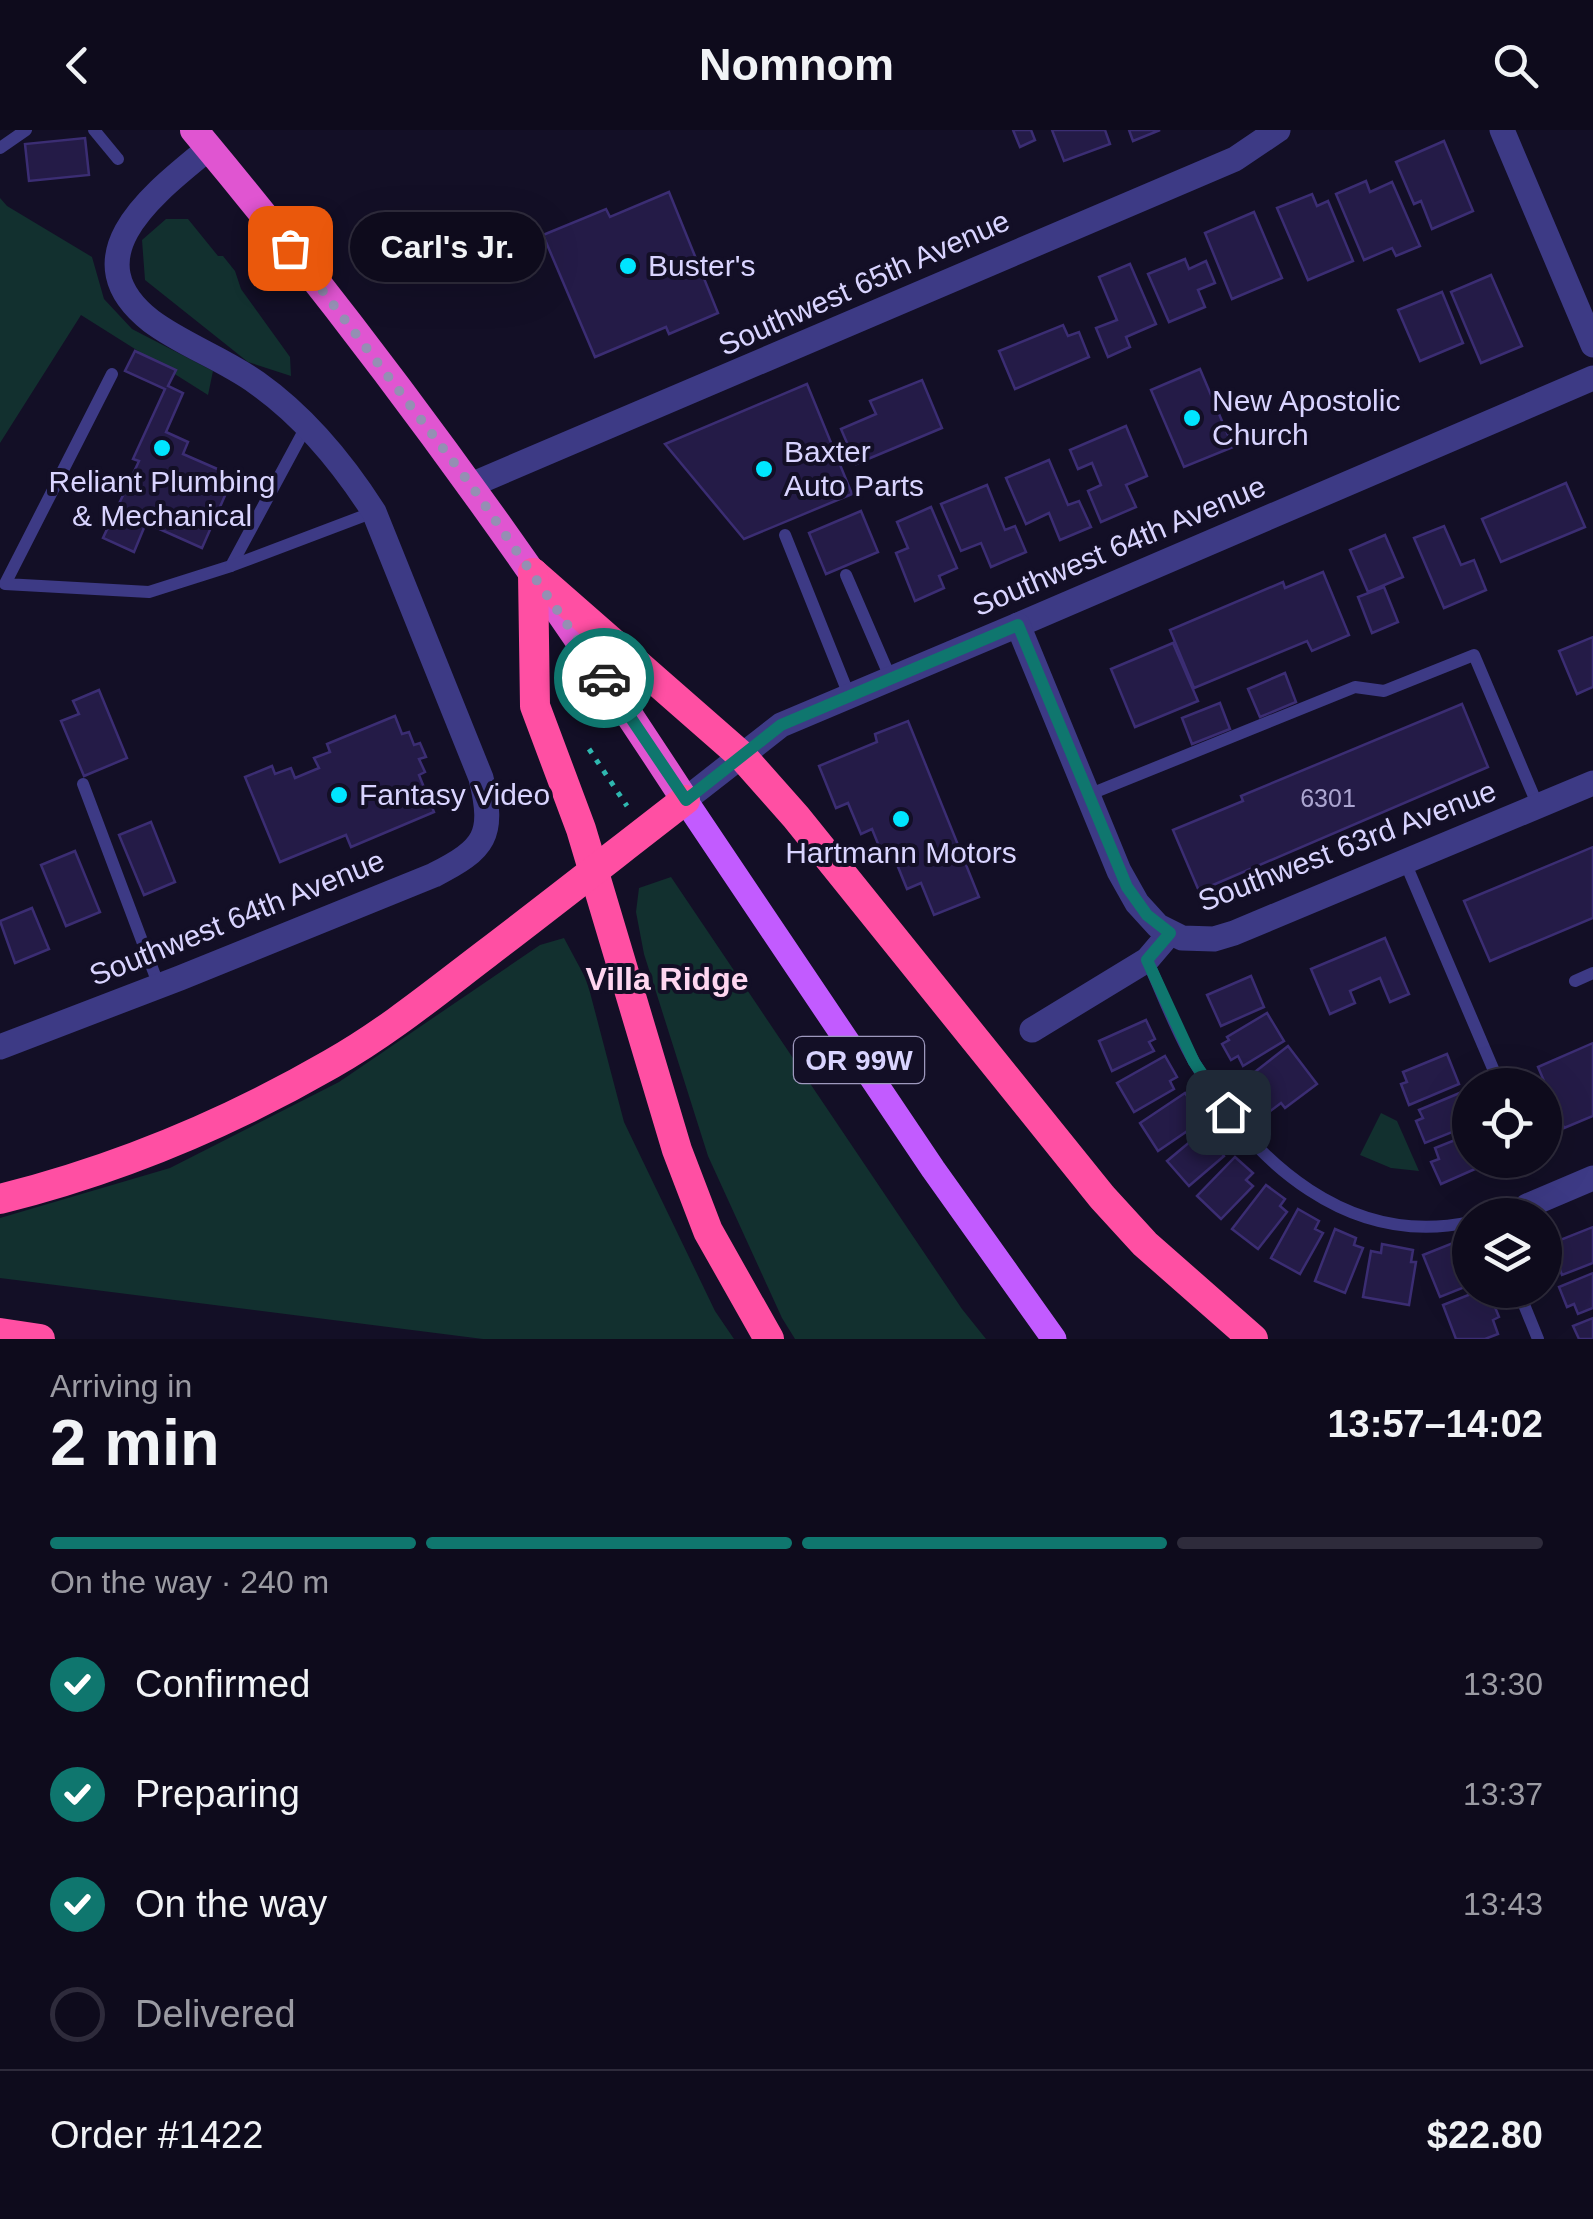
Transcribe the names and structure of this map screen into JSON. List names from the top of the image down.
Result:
{
  "streets": {
    "highway": ["OR 99W"],
    "street": ["Southwest 65th Avenue", "Southwest 64th Avenue", "Southwest 63rd Avenue"]
  },
  "crossings": [
    ["Southwest 65th Avenue", "OR 99W"],
    ["Southwest 64th Avenue", "OR 99W"]
  ],
  "districts": ["Villa Ridge"],
  "places": [
    "Carl's Jr.",
    "Buster's",
    "New Apostolic Church",
    "Reliant Plumbing & Mechanical",
    "Baxter Auto Parts",
    "Fantasy Video",
    "Hartmann Motors"
  ],
  "house_numbers": ["6301"],
  "page": {
    "header": "Nomnom",
    "bubble": "Carl's Jr.",
    "heading": ["2 min", "Arriving in", "13:57–14:02"],
    "panel": ["Order #1422", "$22.80"],
    "bar": "On the way · 240 m",
    "list": [
      ["Confirmed", "13:30"],
      ["Preparing", "13:37"],
      ["On the way", "13:43"],
      "Delivered"
    ]
  }
}
